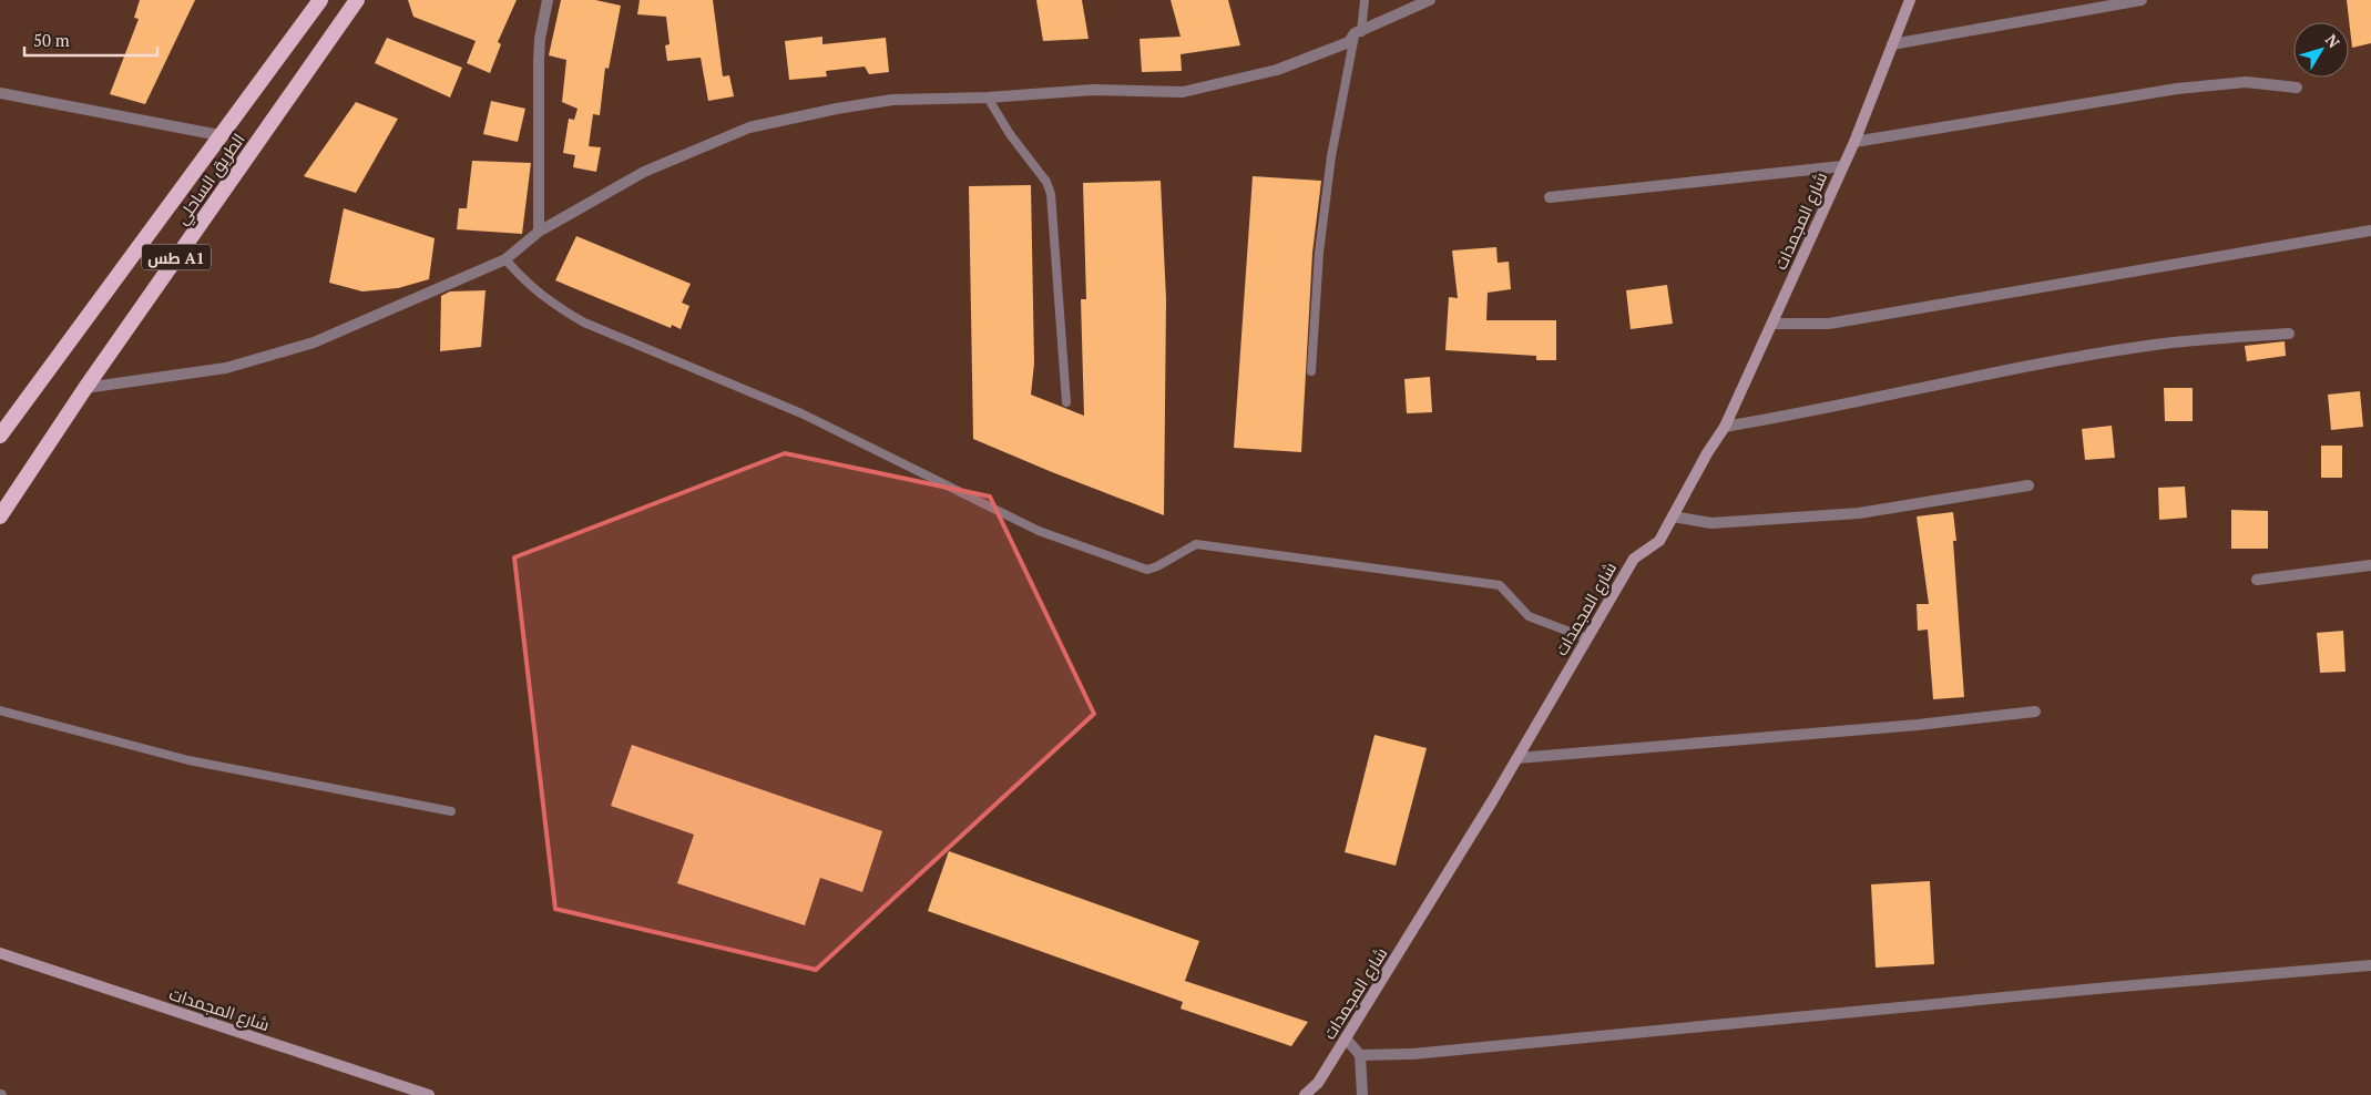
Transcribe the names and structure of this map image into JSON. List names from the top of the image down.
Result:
{
  "streets": {
    "highway": ["الطريق الساحلي", "طس A1"],
    "main road": ["شارع المجمدات"]
  },
  "scale_bar": "50 m",
  "north": "top right"
}
